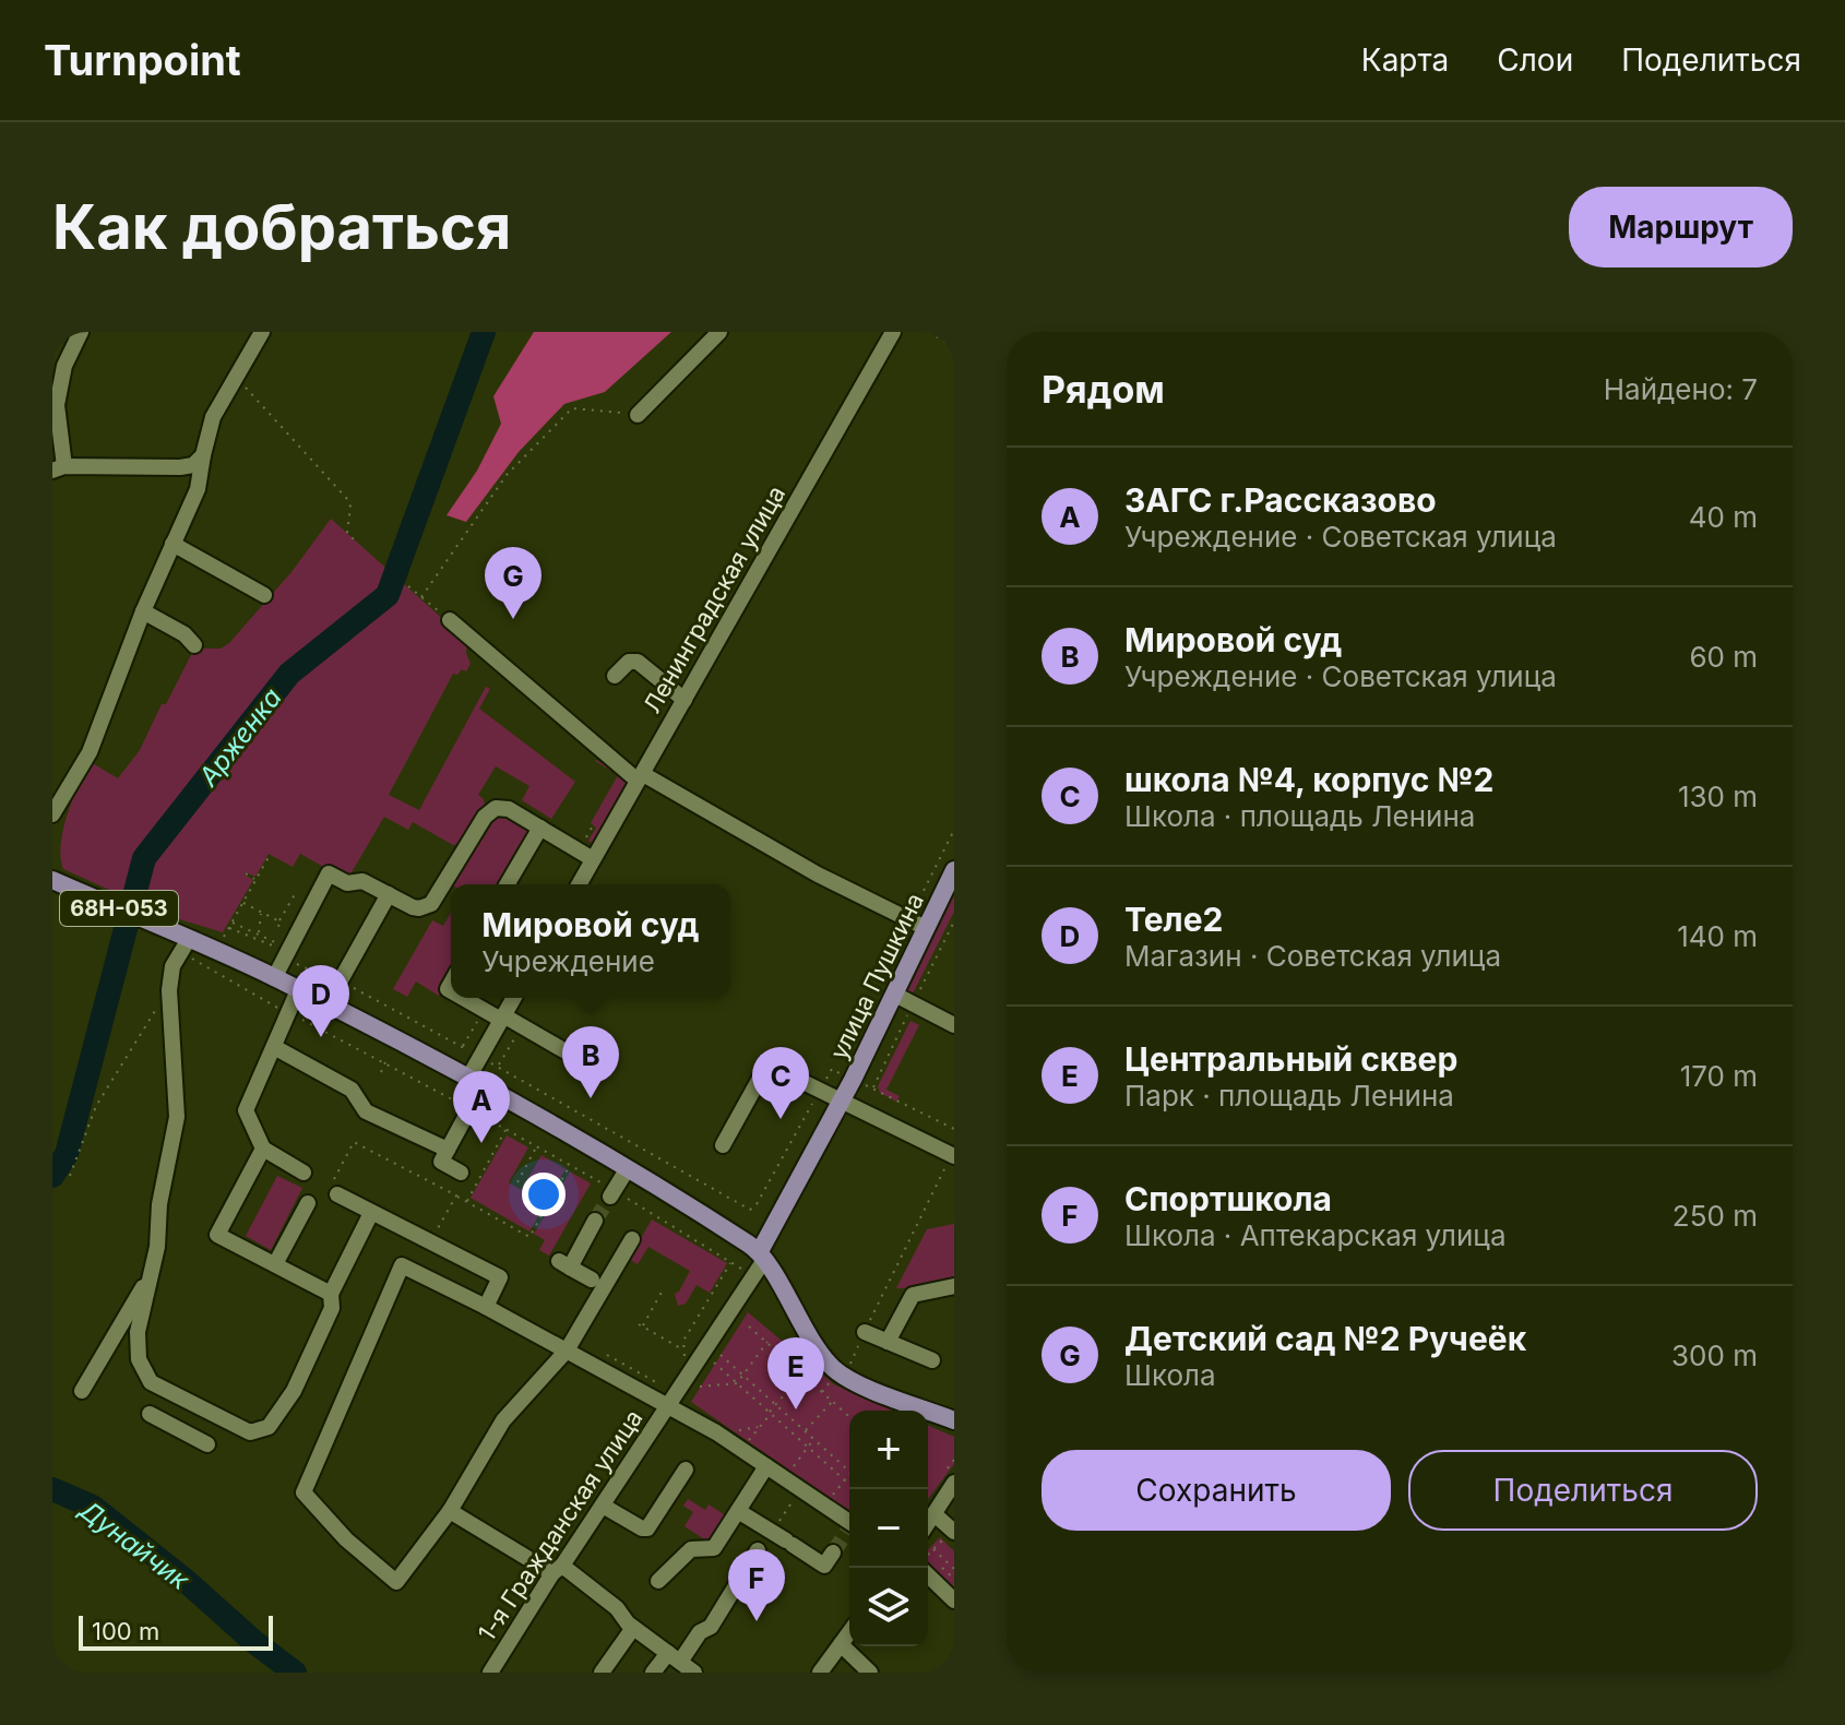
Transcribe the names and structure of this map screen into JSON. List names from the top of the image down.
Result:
{
  "streets": {
    "main road": ["68Н-053", "улица Пушкина"],
    "street": ["Ленинградская улица", "1-я Гражданская улица"]
  },
  "crossings": [
    ["68Н-053", "улица Пушкина"],
    ["68Н-053", "1-я Гражданская улица"],
    ["улица Пушкина", "1-я Гражданская улица"]
  ],
  "water": ["Арженка", "Дунайчик"],
  "scale_bar": "100 m",
  "page": {
    "header": "Turnpoint",
    "nav": ["Карта", "Слои", "Поделиться"],
    "buttons": [
      "Маршрут",
      ["Сохранить", "Поделиться"]
    ],
    "title": "Как добраться",
    "heading": ["Рядом", "Найдено: 7"],
    "list": [
      {
        "mark": "A",
        "name": "ЗАГС г.Рассказово",
        "note": "Учреждение · Советская улица",
        "value": "40 m"
      },
      {
        "mark": "B",
        "name": "Мировой суд",
        "note": "Учреждение · Советская улица",
        "value": "60 m"
      },
      {
        "mark": "C",
        "name": "школа №4, корпус №2",
        "note": "Школа · площадь Ленина",
        "value": "130 m"
      },
      {
        "mark": "D",
        "name": "Теле2",
        "note": "Магазин · Советская улица",
        "value": "140 m"
      },
      {
        "mark": "E",
        "name": "Центральный сквер",
        "note": "Парк · площадь Ленина",
        "value": "170 m"
      },
      {
        "mark": "F",
        "name": "Спортшкола",
        "note": "Школа · Аптекарская улица",
        "value": "250 m"
      },
      {
        "mark": "G",
        "name": "Детский сад №2 Ручеёк",
        "note": "Школа",
        "value": "300 m"
      }
    ],
    "pins": [
      "G",
      "D",
      "B",
      "C",
      "A",
      "E",
      "F"
    ],
    "popup": ["Мировой суд", "Учреждение"],
    "map_buttons": ["+", "−"],
    "scale": "100 m"
  }
}
